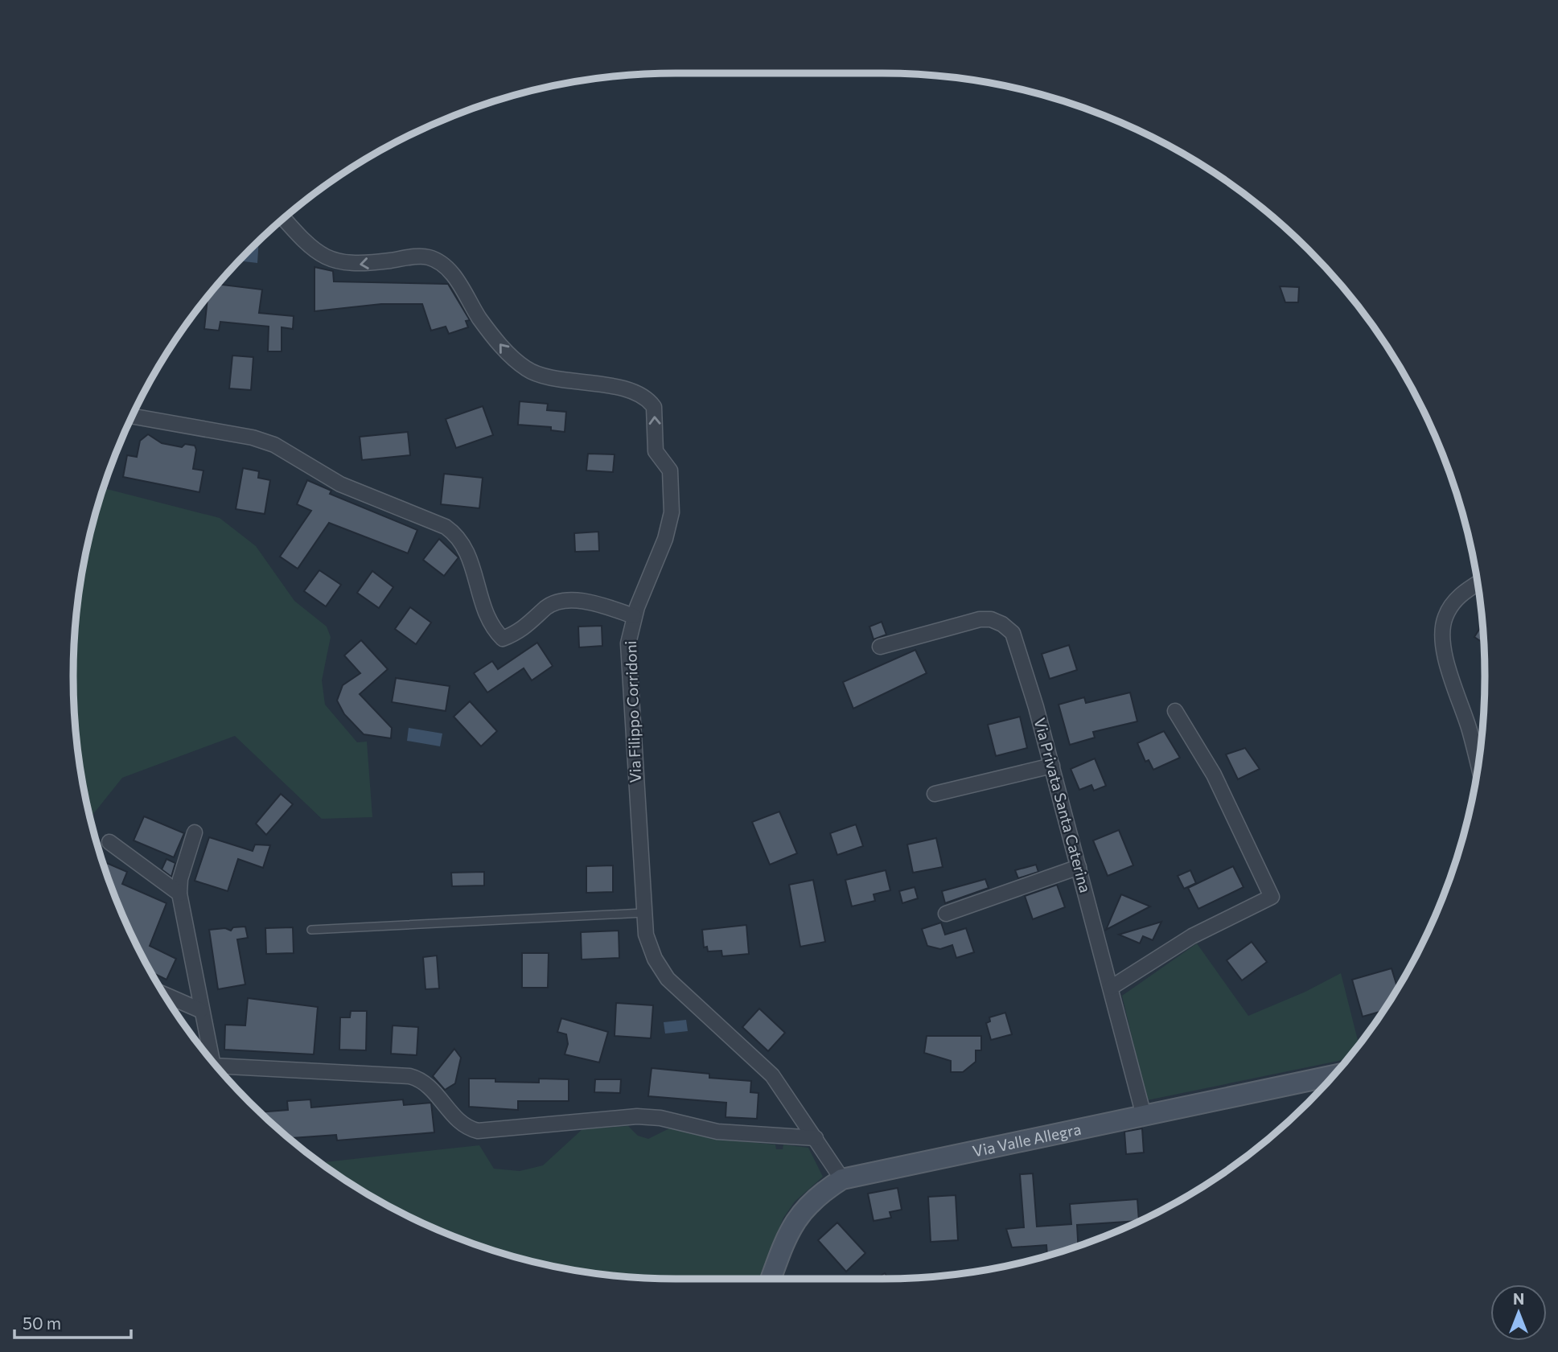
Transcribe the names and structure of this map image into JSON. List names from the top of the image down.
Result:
{
  "streets": {
    "main road": ["Via Valle Allegra"],
    "street": ["Via Filippo Corridoni", "Via Privata Santa Caterina"]
  },
  "crossings": [
    ["Via Filippo Corridoni", "Via Valle Allegra"],
    ["Via Privata Santa Caterina", "Via Valle Allegra"]
  ],
  "scale_bar": "50 m",
  "north": "top"
}
